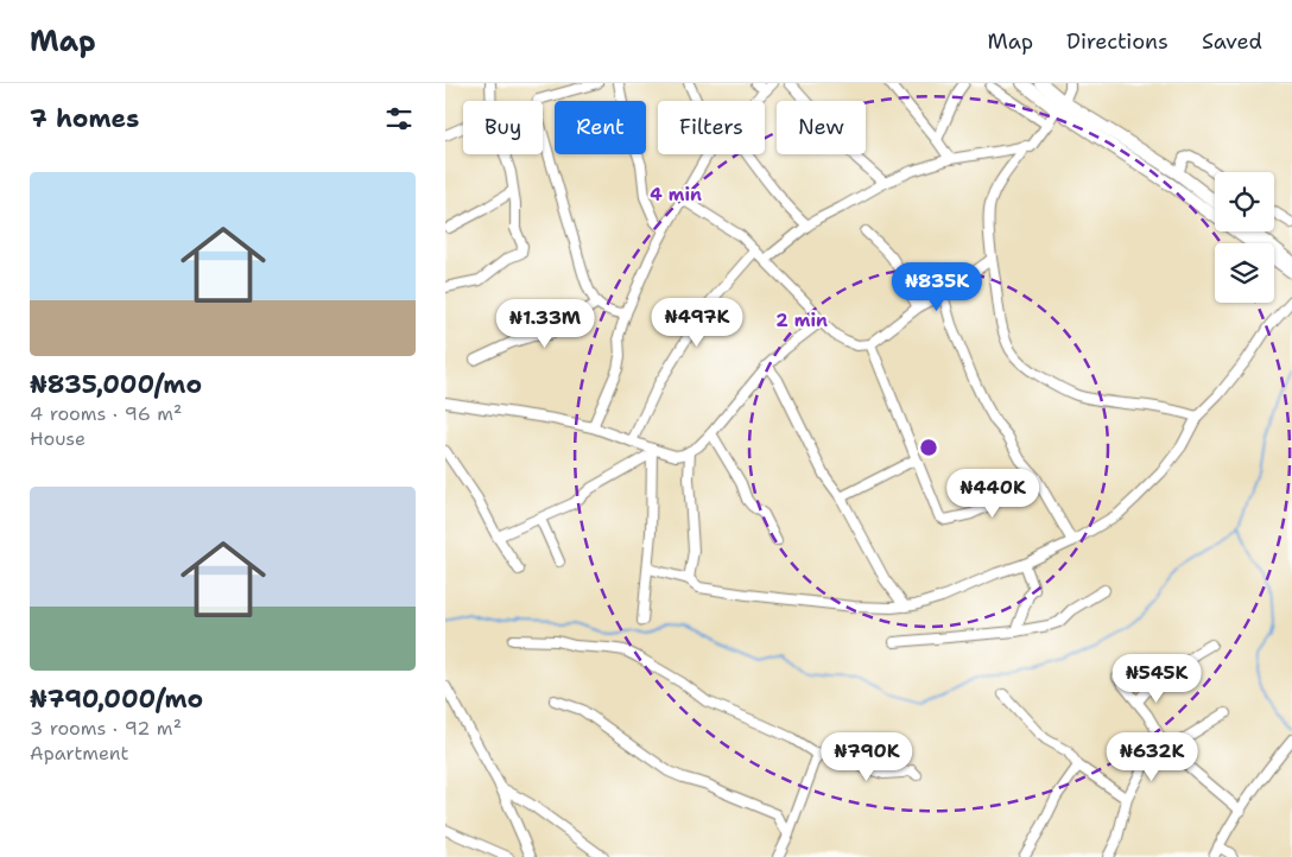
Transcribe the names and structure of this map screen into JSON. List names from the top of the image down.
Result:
{
  "page": {
    "header": "Map",
    "nav": ["Map", "Directions", "Saved"],
    "heading": "7 homes",
    "chip": [
      "Buy",
      "Rent",
      "Filters",
      "New"
    ],
    "list": [
      {
        "name": "₦835,000/mo",
        "note": "4 rooms · 96 m² · House"
      },
      {
        "name": "₦790,000/mo",
        "note": "3 rooms · 92 m² · Apartment"
      }
    ],
    "price": [
      "₦835K",
      "₦497K",
      "₦1.33M",
      "₦440K",
      "₦545K",
      "₦790K",
      "₦632K"
    ]
  },
  "rings": ["4 min", "2 min"]
}
